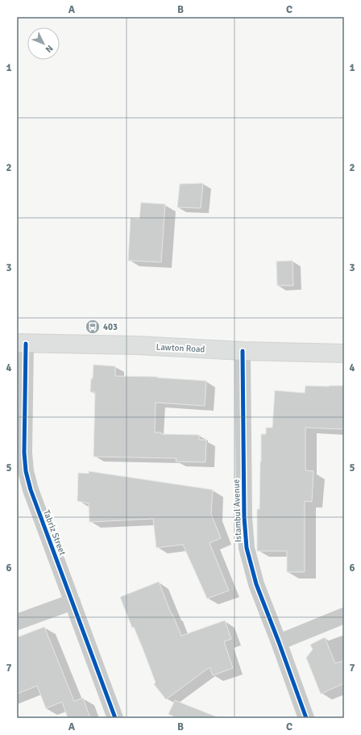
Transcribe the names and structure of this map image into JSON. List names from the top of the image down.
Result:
{
  "streets": {
    "street": ["Lawton Road", "Istambul Avenue", "Tabriz Street"]
  },
  "crossings": [
    ["Lawton Road", "Istambul Avenue"],
    ["Lawton Road", "Tabriz Street"]
  ],
  "places": {
    "bus stop": ["403"]
  },
  "north": "bottom right",
  "grid": {
    "columns": ["A", "B", "C"],
    "rows": [
      "1",
      "2",
      "3",
      "4",
      "5",
      "6",
      "7"
    ]
  }
}
